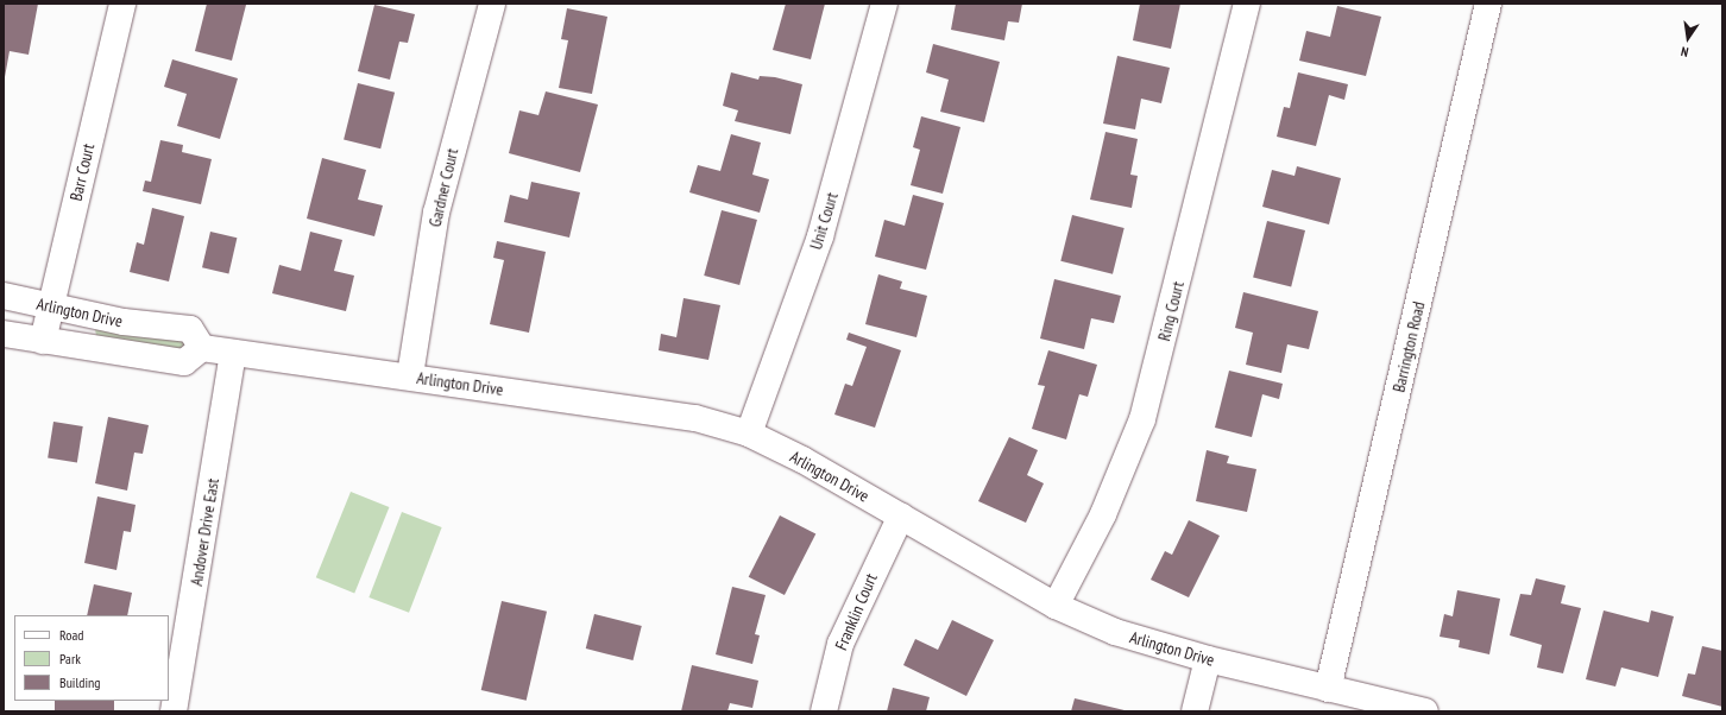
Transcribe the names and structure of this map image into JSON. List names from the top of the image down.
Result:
{
  "streets": {
    "street": [
      "Barr Court",
      "Gardner Court",
      "Unit Court",
      "Ring Court",
      "Arlington Drive",
      "Barrington Road",
      "Andover Drive East",
      "Franklin Court"
    ]
  },
  "crossings": [
    ["Barr Court", "Arlington Drive"],
    ["Gardner Court", "Arlington Drive"],
    ["Unit Court", "Arlington Drive"],
    ["Ring Court", "Arlington Drive"],
    ["Arlington Drive", "Barrington Road"],
    ["Arlington Drive", "Andover Drive East"],
    ["Arlington Drive", "Franklin Court"]
  ],
  "legend": ["Road", "Park", "Building"],
  "north": "bottom"
}
